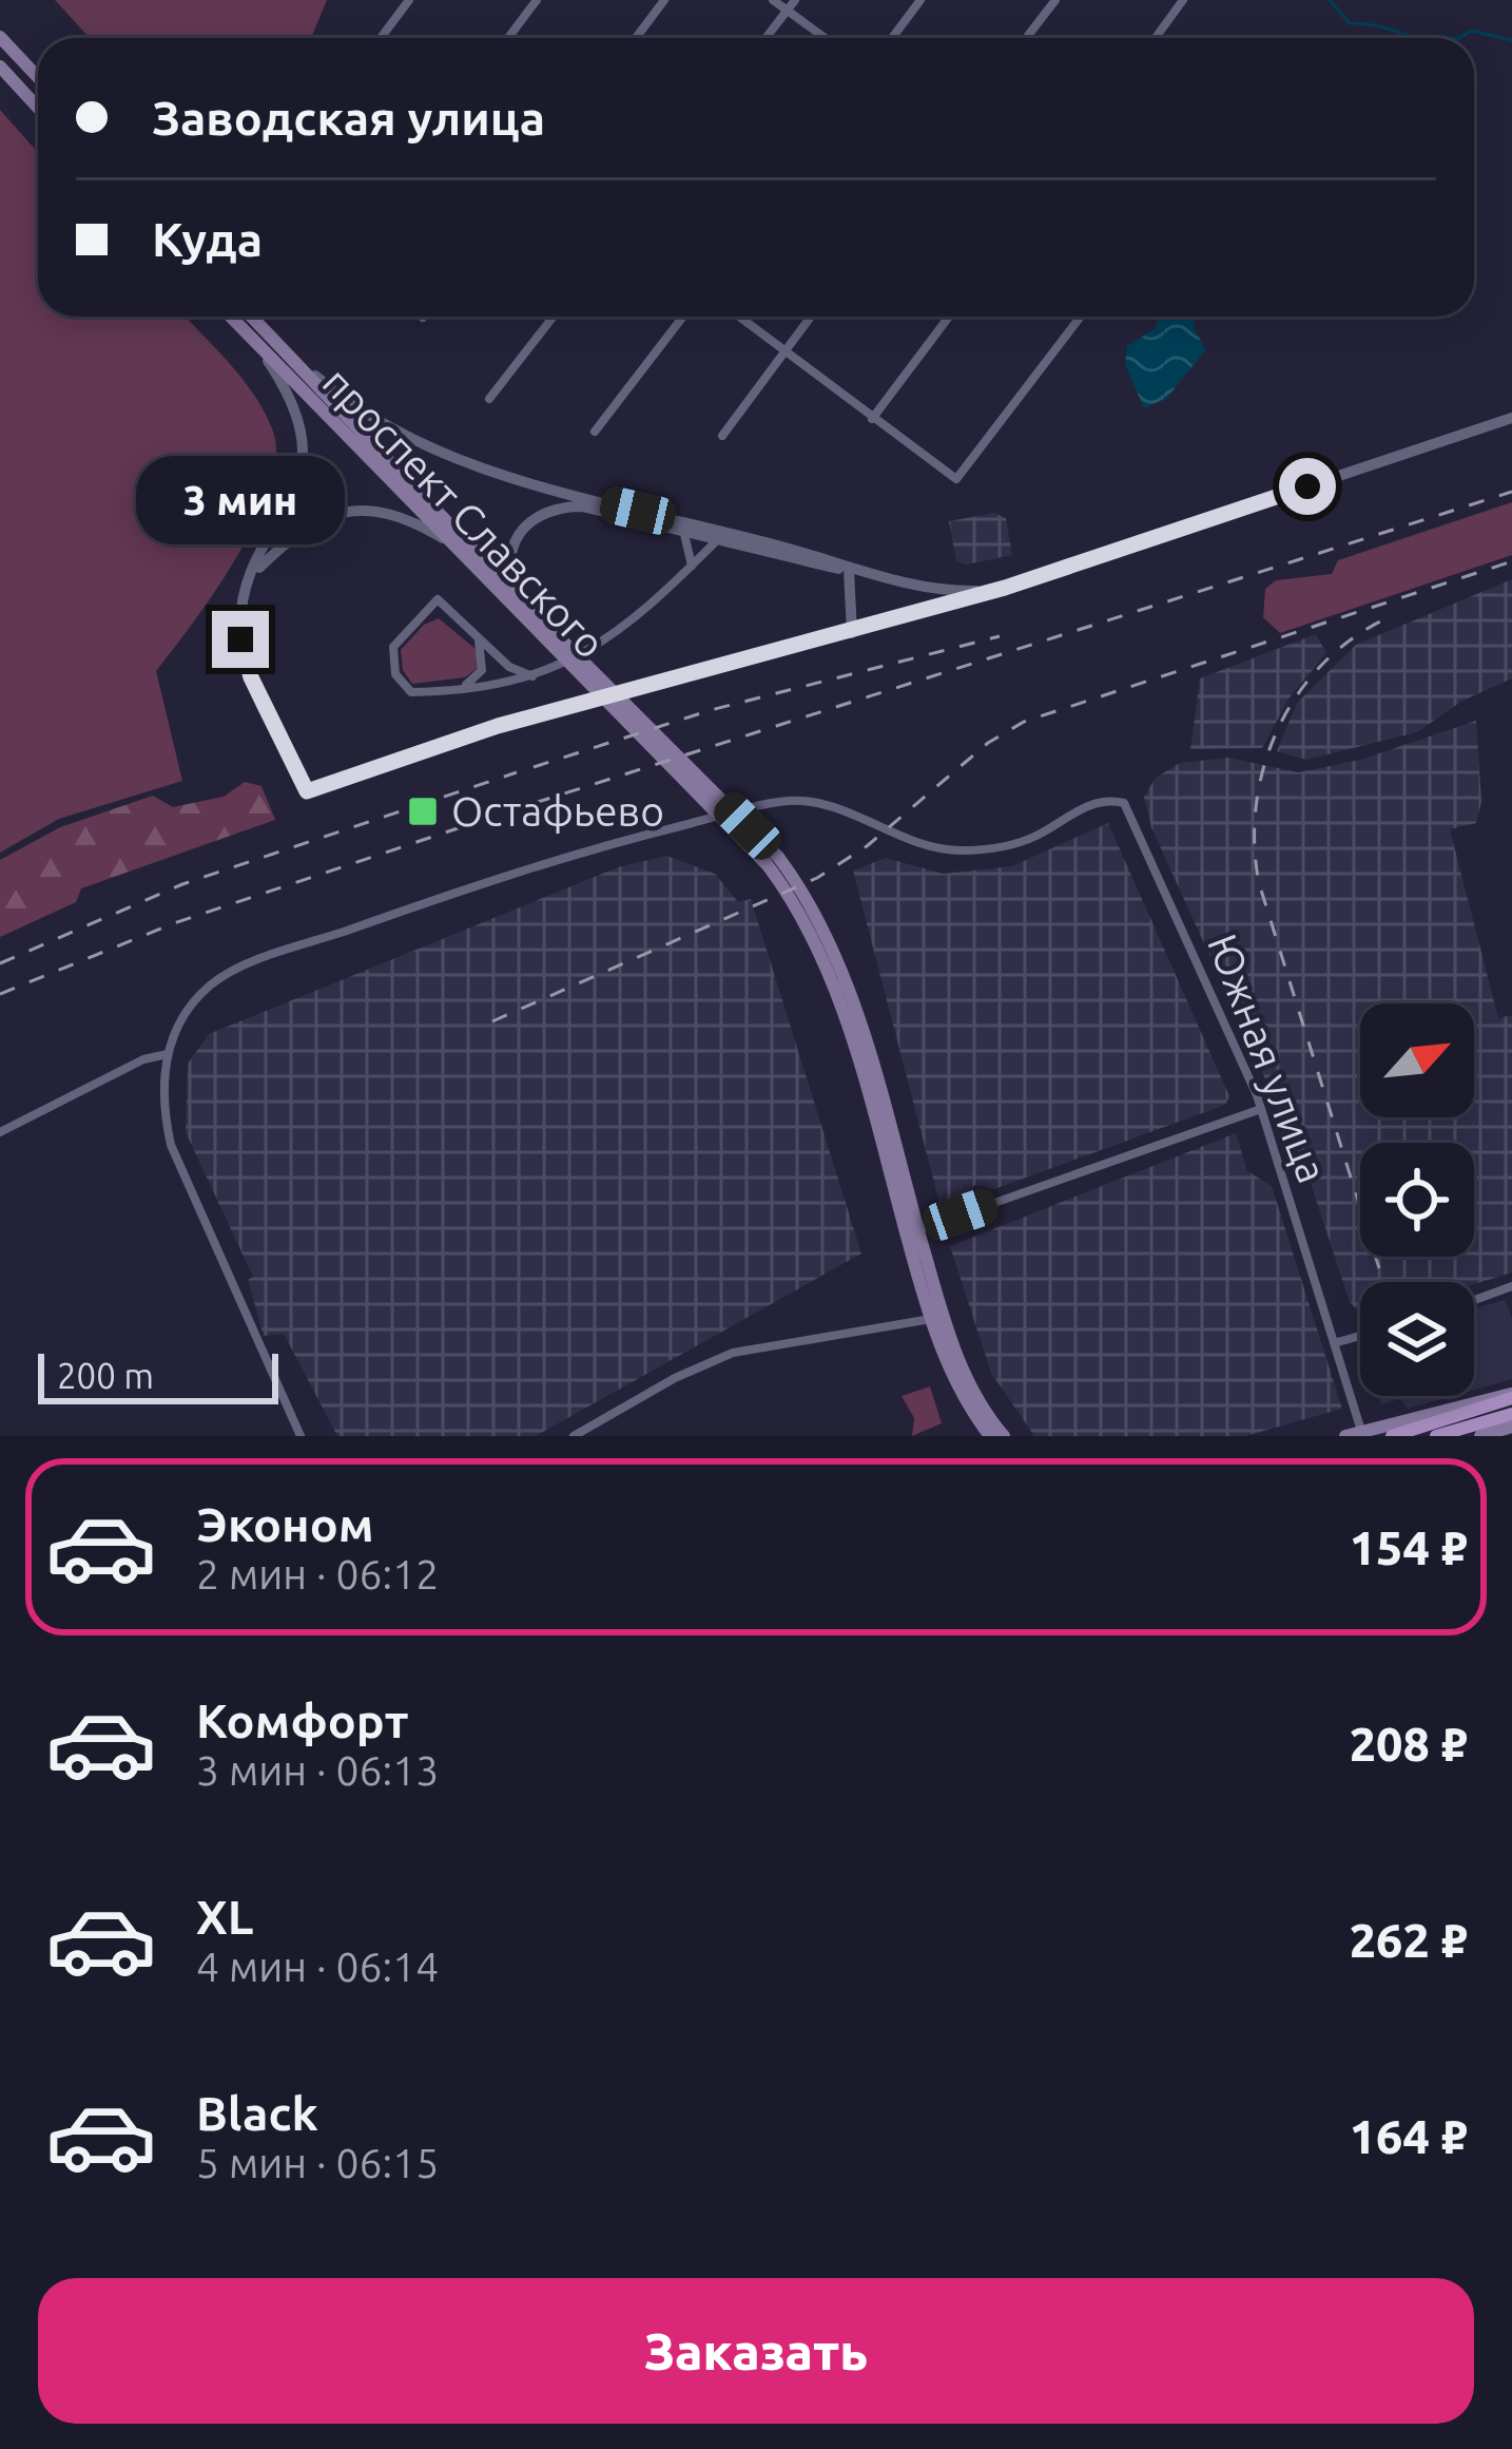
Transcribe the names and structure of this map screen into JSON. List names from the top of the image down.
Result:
{
  "streets": {
    "main road": ["проспект Славского"],
    "street": ["Южная улица"]
  },
  "places": {
    "transit": ["Остафьево"]
  },
  "scale_bar": "200 m",
  "north": "top right",
  "page": {
    "banner": ["Заводская улица", "Куда"],
    "bubble": "3 мин",
    "scale": "200 m",
    "list": [
      {
        "name": "Эконом",
        "note": "2 мин · 06:12",
        "value": "154 ₽"
      },
      {
        "name": "Комфорт",
        "note": "3 мин · 06:13",
        "value": "208 ₽"
      },
      {
        "name": "XL",
        "note": "4 мин · 06:14",
        "value": "262 ₽"
      },
      {
        "name": "Black",
        "note": "5 мин · 06:15",
        "value": "164 ₽"
      }
    ],
    "buttons": "Заказать"
  }
}
